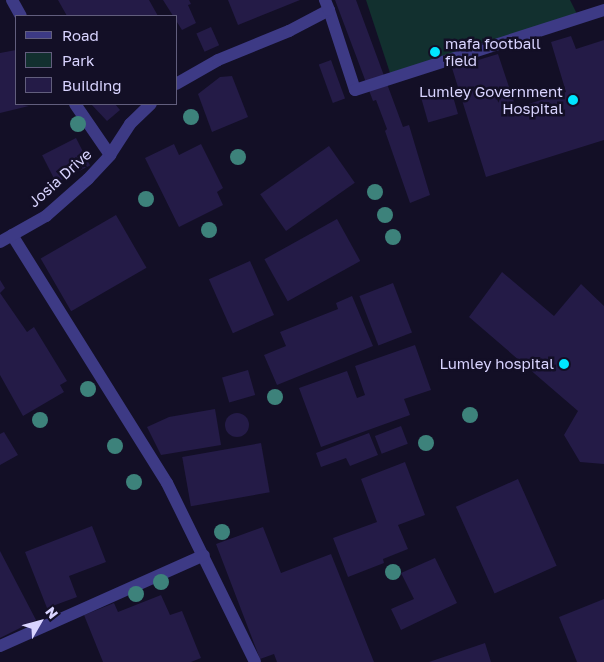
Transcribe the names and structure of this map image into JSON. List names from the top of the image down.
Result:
{
  "streets": {
    "street": ["Josia Drive"]
  },
  "places": ["mafa football field", "Lumley Government Hospital", "Lumley hospital"],
  "legend": ["Road", "Park", "Building"],
  "north": "top right"
}
